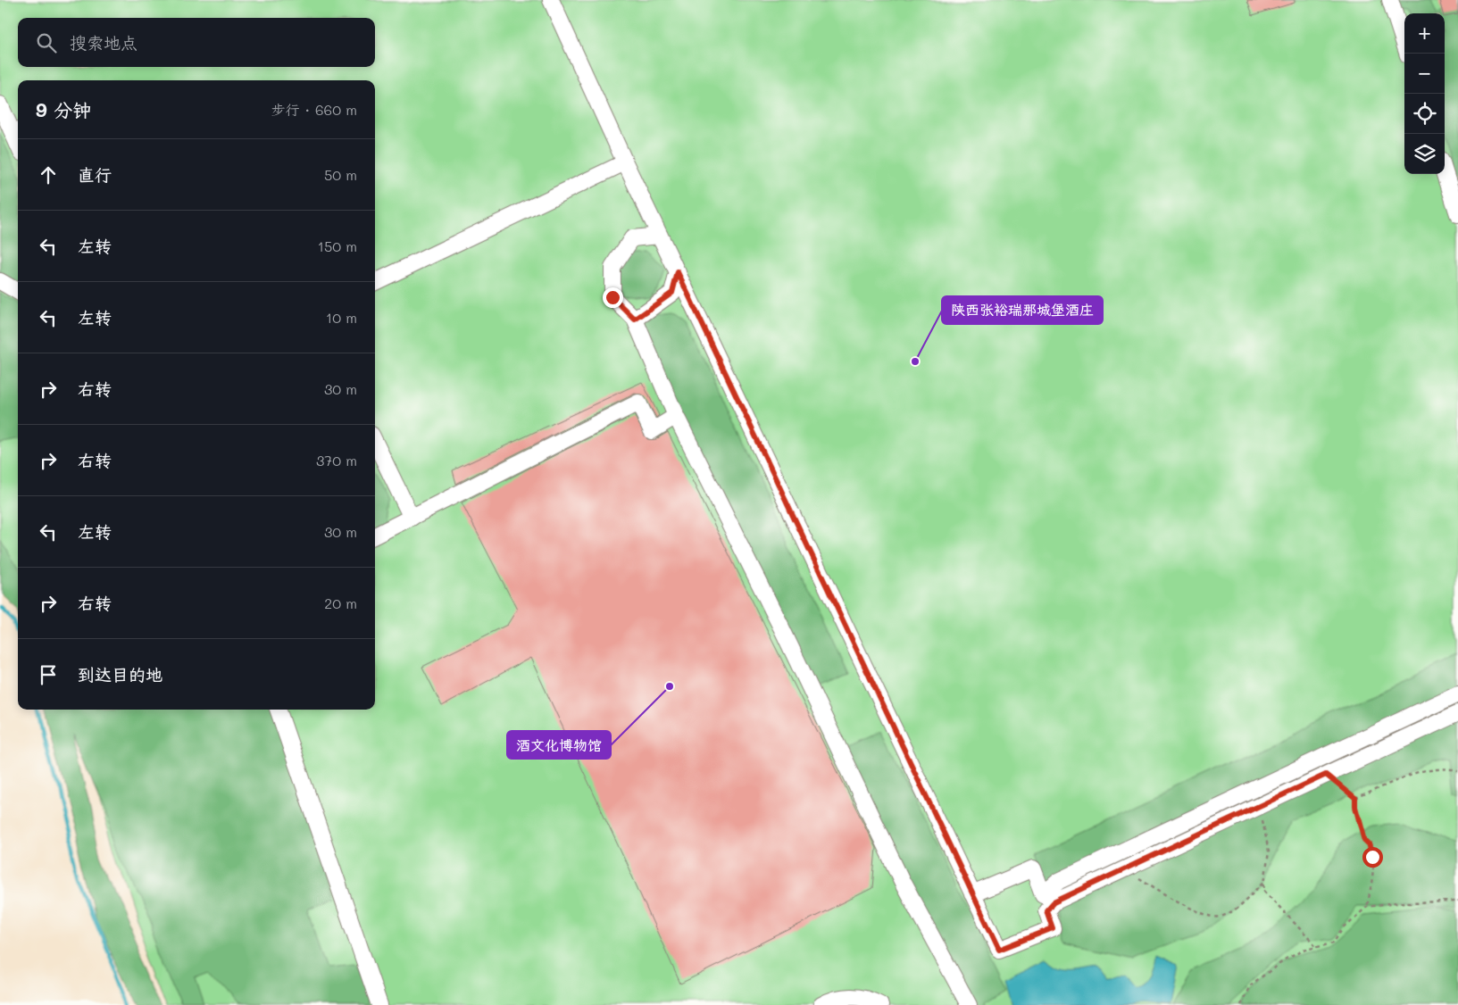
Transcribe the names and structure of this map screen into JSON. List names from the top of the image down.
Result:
{
  "places": ["陕西张裕瑞那城堡酒庄", "酒文化博物馆"],
  "page": {
    "map_buttons": ["+", "−"],
    "search": "搜索地点",
    "heading": ["9 分钟", "步行 · 660 m"],
    "list": [
      ["直行", "50 m"],
      ["左转", "150 m"],
      ["左转", "10 m"],
      ["右转", "30 m"],
      ["右转", "370 m"],
      ["左转", "30 m"],
      ["右转", "20 m"],
      "到达目的地"
    ]
  }
}
